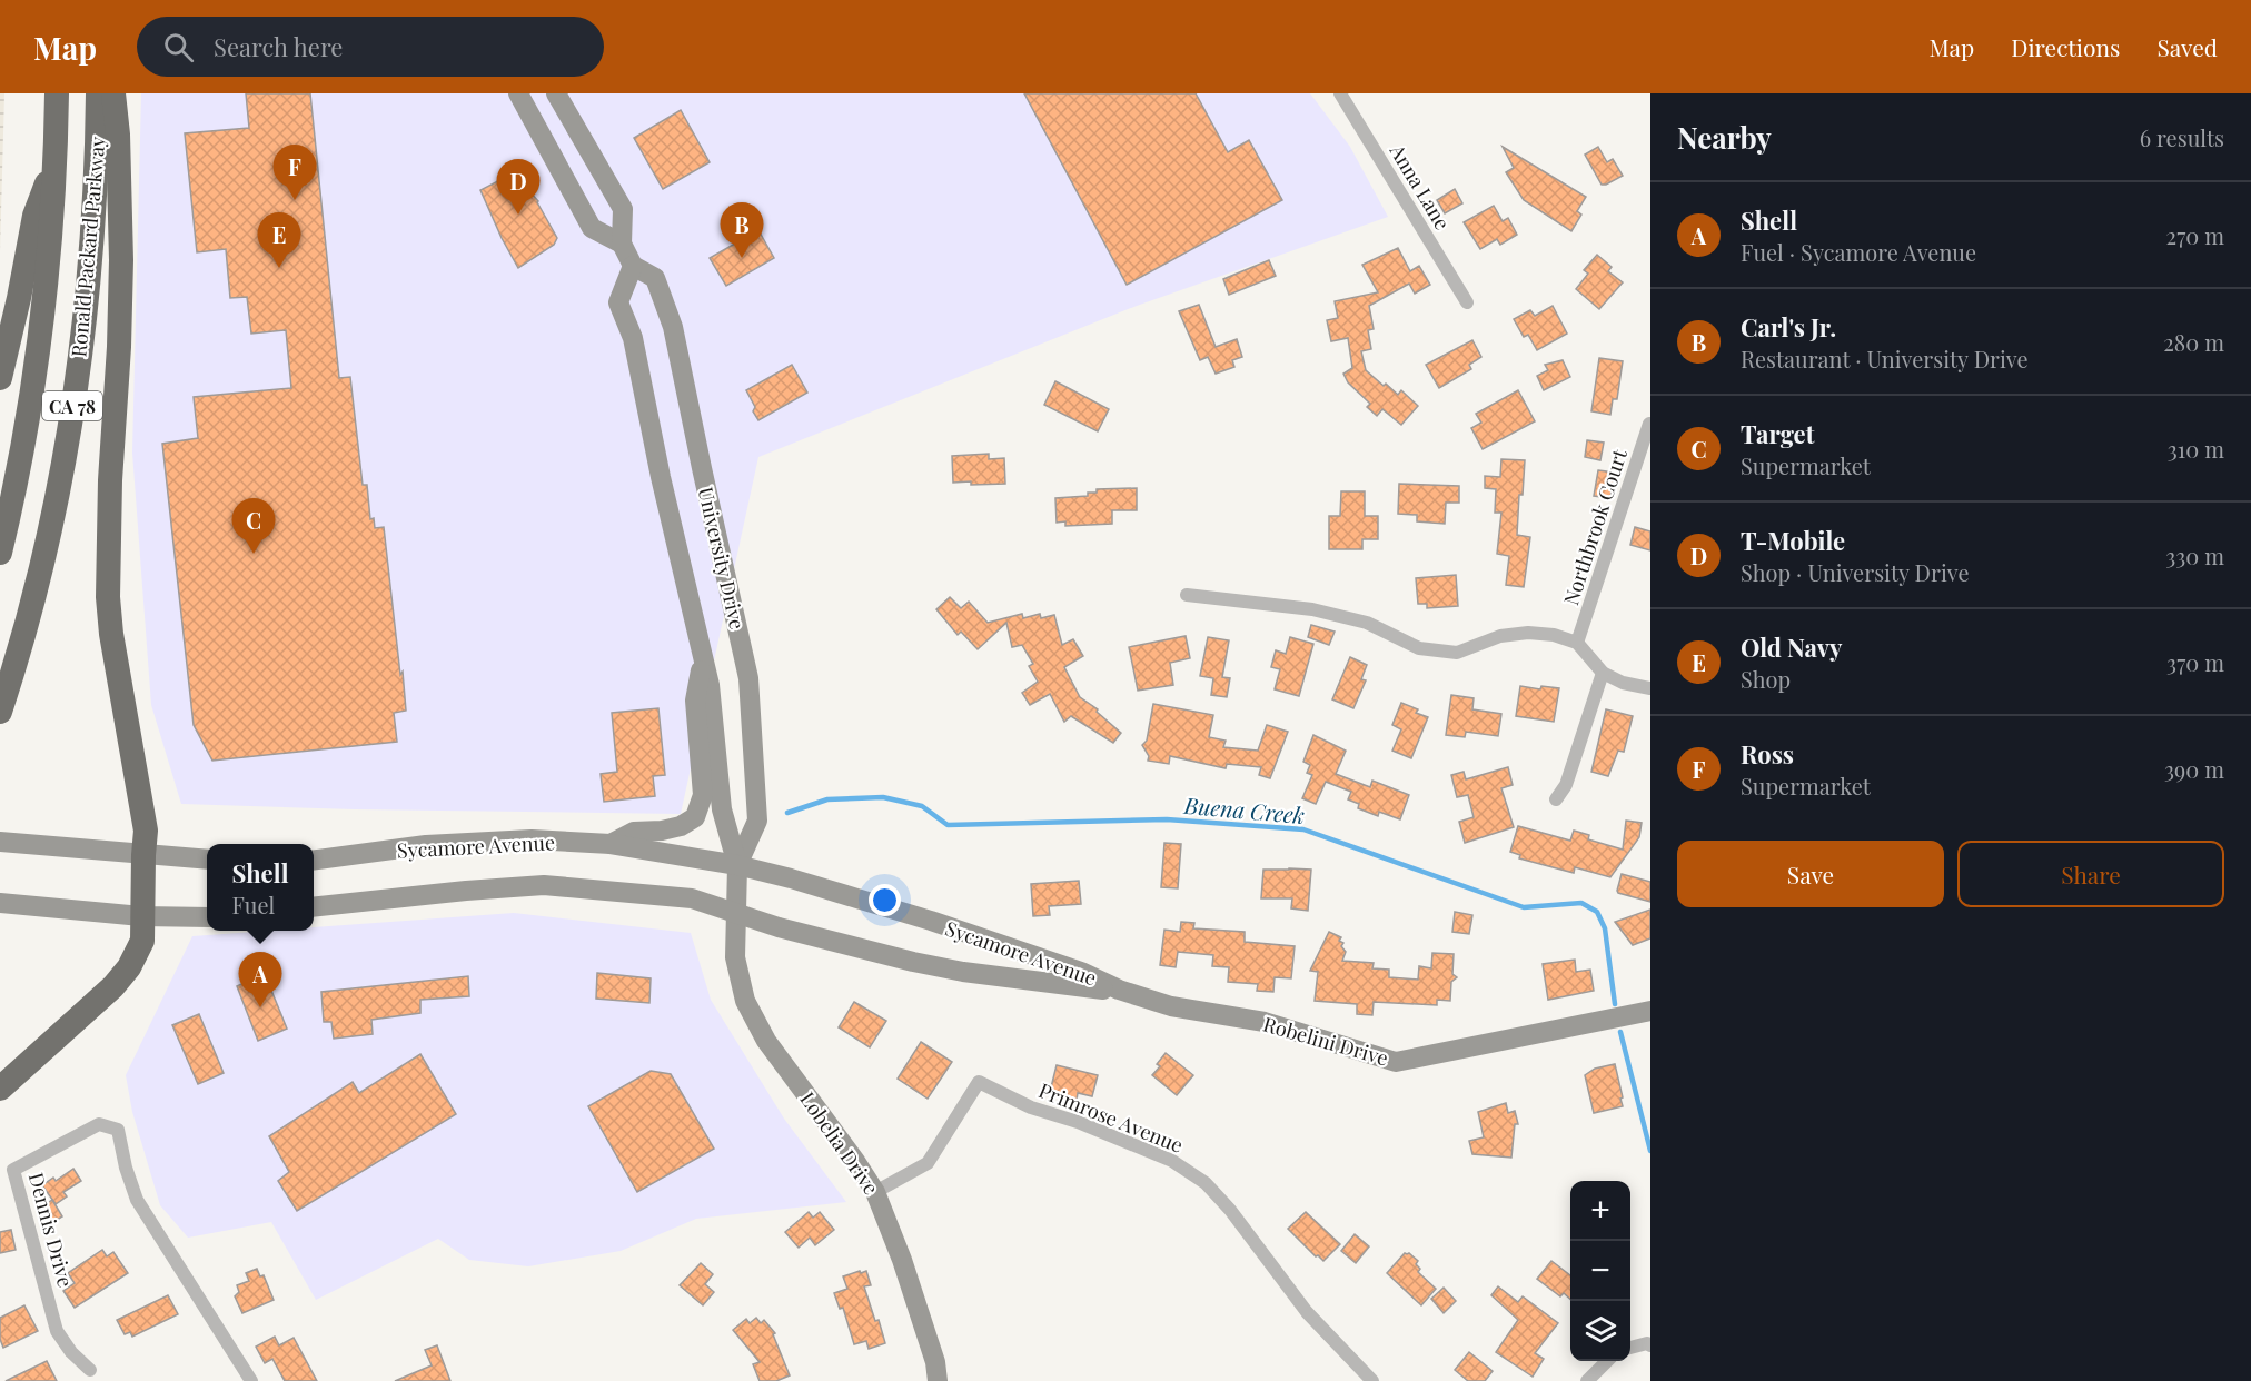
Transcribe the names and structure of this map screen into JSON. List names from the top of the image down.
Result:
{
  "streets": {
    "highway": ["Ronald Packard Parkway", "CA 78"],
    "main road": [
      "University Drive",
      "Sycamore Avenue",
      "Robelini Drive",
      "Lobelia Drive"
    ],
    "street": [
      "Anna Lane",
      "Northbrook Court",
      "Primrose Avenue",
      "Dennis Drive"
    ]
  },
  "crossings": [
    ["University Drive", "Sycamore Avenue"],
    ["University Drive", "Lobelia Drive"],
    ["Sycamore Avenue", "Robelini Drive"],
    ["Sycamore Avenue", "Lobelia Drive"],
    ["Primrose Avenue", "Lobelia Drive"]
  ],
  "water": ["Buena Creek"],
  "page": {
    "header": "Map",
    "search": "Search here",
    "nav": ["Map", "Directions", "Saved"],
    "heading": ["Nearby", "6 results"],
    "pins": [
      "F",
      "D",
      "B",
      "E",
      "C",
      "A"
    ],
    "list": [
      {
        "mark": "A",
        "name": "Shell",
        "note": "Fuel · Sycamore Avenue",
        "value": "270 m"
      },
      {
        "mark": "B",
        "name": "Carl's Jr.",
        "note": "Restaurant · University Drive",
        "value": "280 m"
      },
      {
        "mark": "C",
        "name": "Target",
        "note": "Supermarket",
        "value": "310 m"
      },
      {
        "mark": "D",
        "name": "T-Mobile",
        "note": "Shop · University Drive",
        "value": "330 m"
      },
      {
        "mark": "E",
        "name": "Old Navy",
        "note": "Shop",
        "value": "370 m"
      },
      {
        "mark": "F",
        "name": "Ross",
        "note": "Supermarket",
        "value": "390 m"
      }
    ],
    "buttons": ["Save", "Share"],
    "popup": ["Shell", "Fuel"],
    "map_buttons": ["+", "−"]
  }
}
